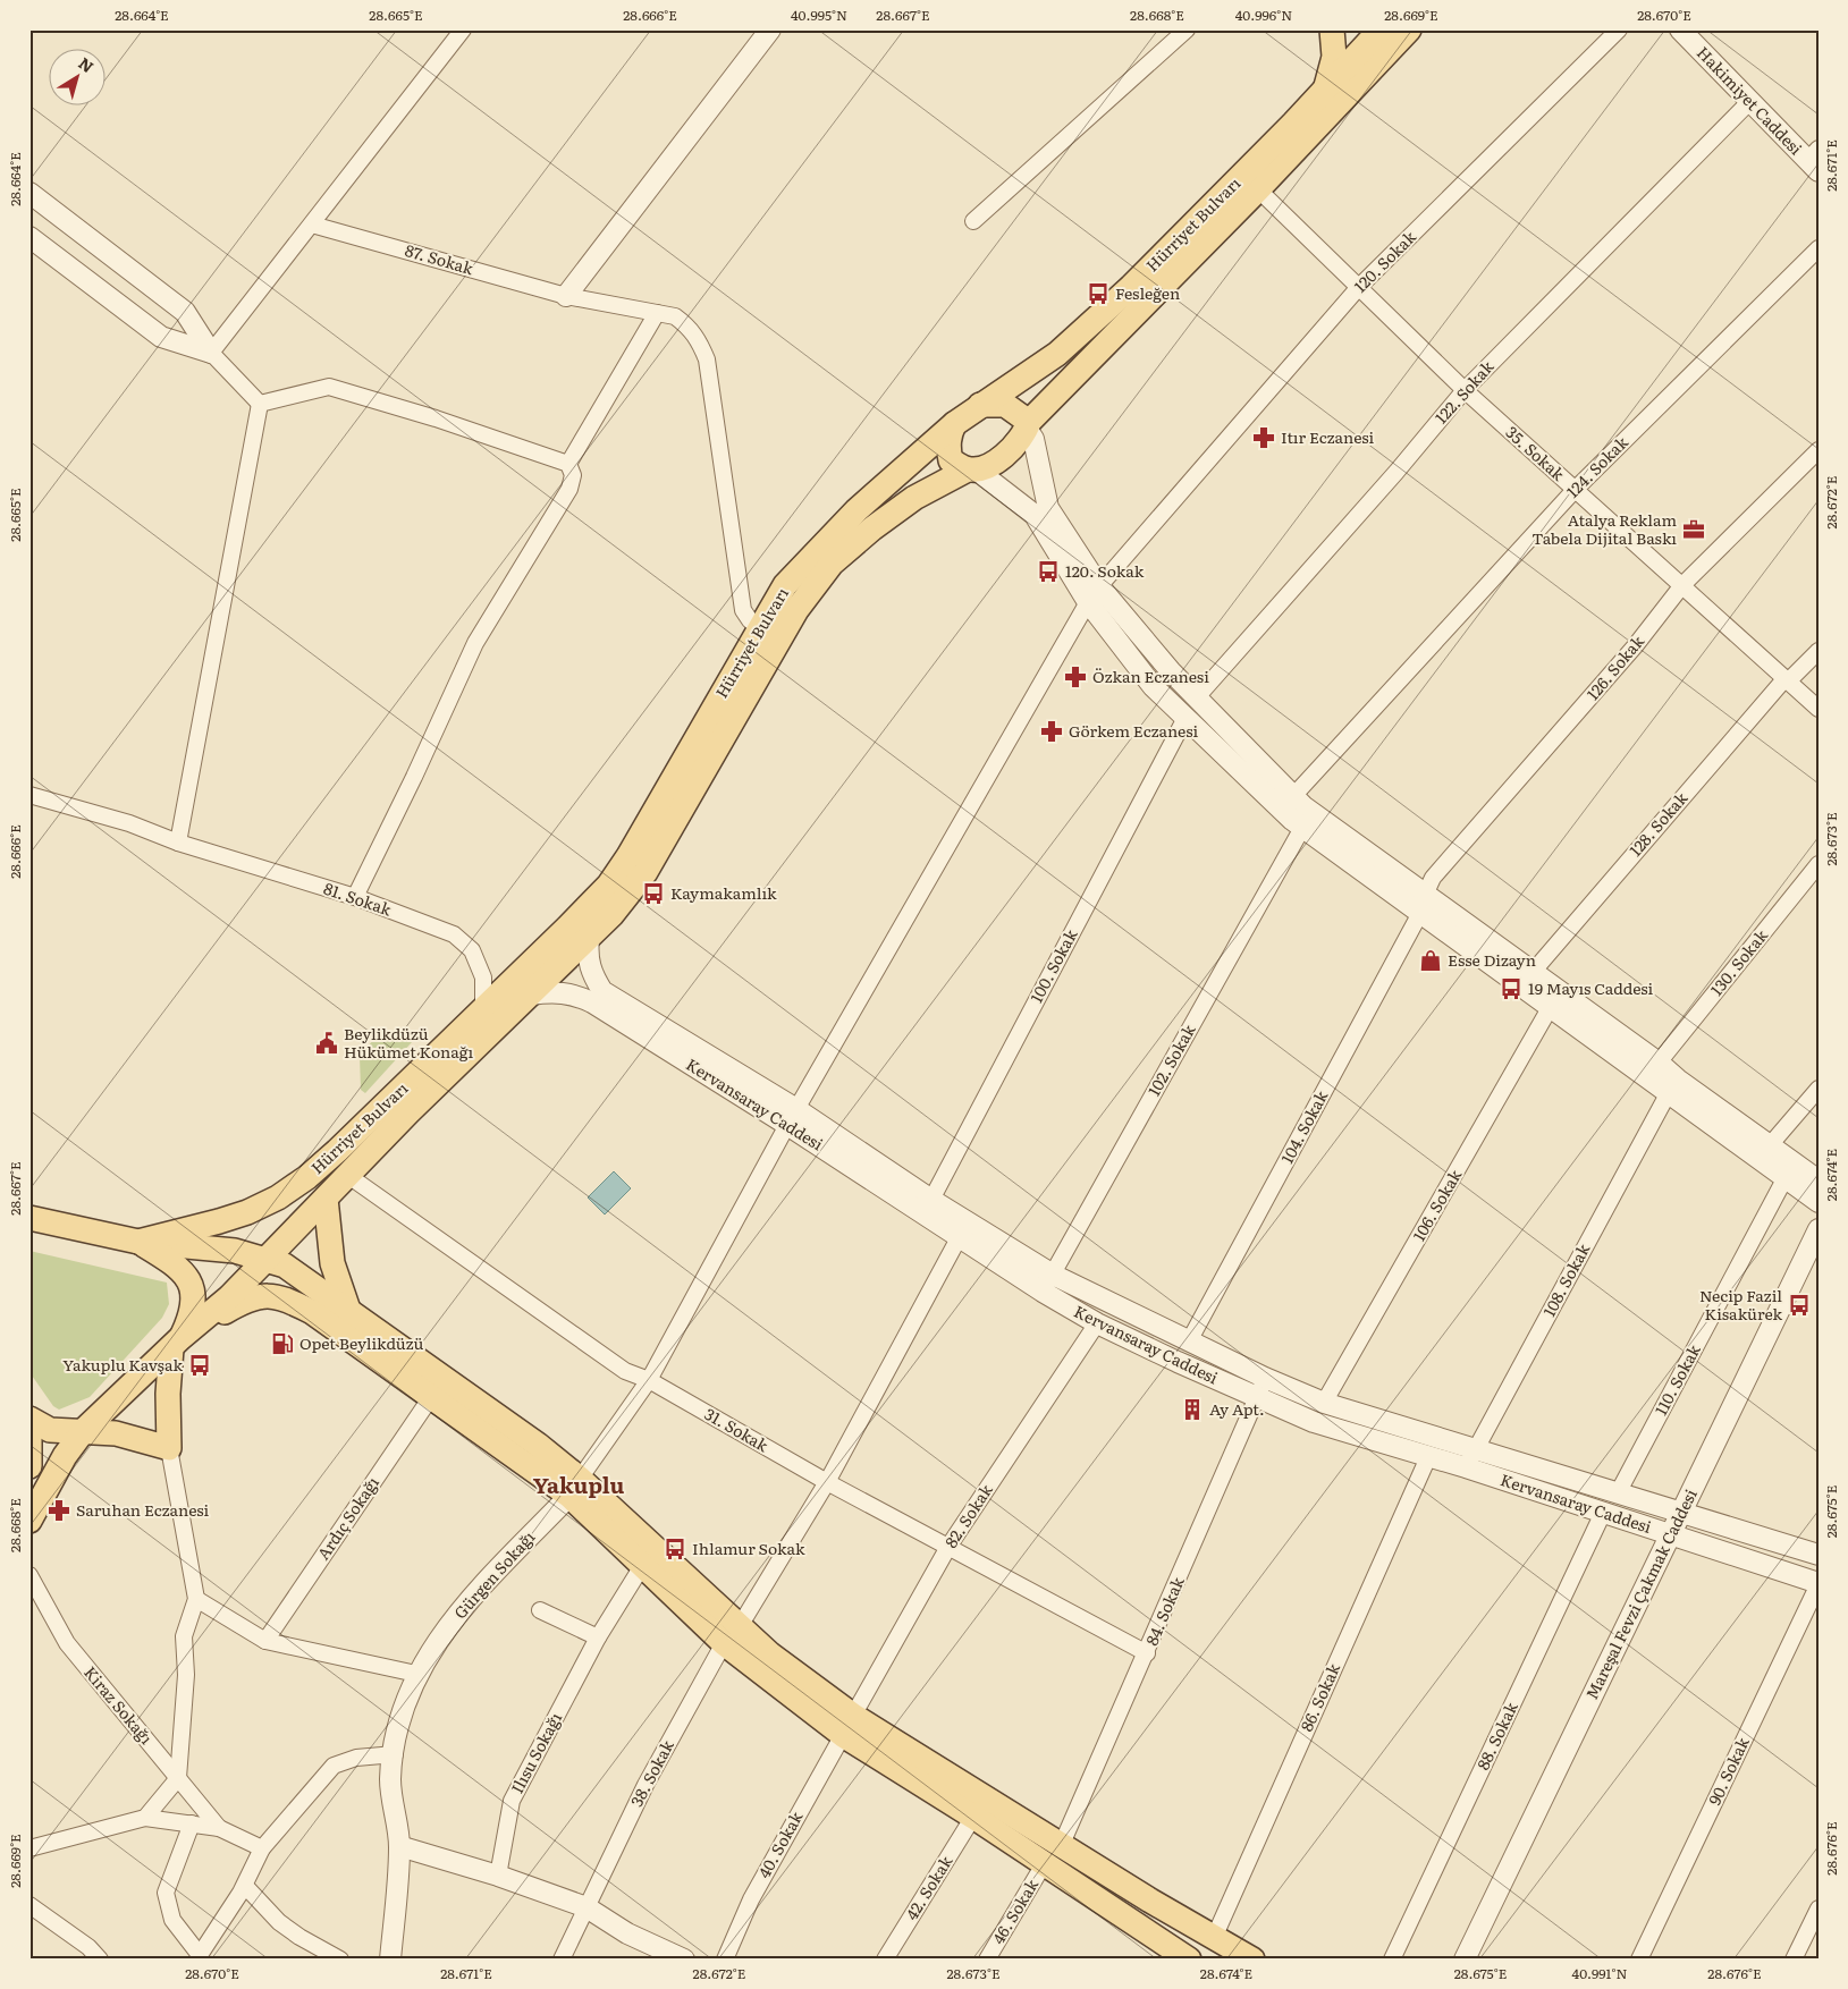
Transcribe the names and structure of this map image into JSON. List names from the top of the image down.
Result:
{
  "streets": {
    "main road": ["Hürriyet Bulvarı"],
    "street": [
      "Hakimiyet Caddesi",
      "87. Sokak",
      "120. Sokak",
      "122. Sokak",
      "35. Sokak",
      "124. Sokak",
      "126. Sokak",
      "128. Sokak",
      "81. Sokak",
      "130. Sokak",
      "100. Sokak",
      "102. Sokak",
      "Kervansaray Caddesi",
      "104. Sokak",
      "106. Sokak",
      "108. Sokak",
      "110. Sokak",
      "31. Sokak",
      "82. Sokak",
      "Ardıç Sokağı",
      "Gürgen Sokağı",
      "Mareşal Fevzi Çakmak Caddesi",
      "84. Sokak",
      "86. Sokak",
      "Kiraz Sokağı",
      "88. Sokak",
      "Ilısu Sokağı",
      "90. Sokak",
      "38. Sokak",
      "40. Sokak",
      "42. Sokak",
      "46. Sokak"
    ]
  },
  "crossings": [
    ["Hakimiyet Caddesi", "122. Sokak"],
    ["Hürriyet Bulvarı", "87. Sokak"],
    ["Hürriyet Bulvarı", "35. Sokak"],
    ["Hürriyet Bulvarı", "81. Sokak"],
    ["Hürriyet Bulvarı", "Kervansaray Caddesi"],
    ["Hürriyet Bulvarı", "31. Sokak"],
    ["120. Sokak", "35. Sokak"],
    ["122. Sokak", "35. Sokak"],
    ["35. Sokak", "124. Sokak"],
    ["35. Sokak", "126. Sokak"],
    ["35. Sokak", "128. Sokak"],
    ["126. Sokak", "104. Sokak"],
    ["100. Sokak", "Kervansaray Caddesi"],
    ["102. Sokak", "Kervansaray Caddesi"],
    ["Kervansaray Caddesi", "104. Sokak"],
    ["Kervansaray Caddesi", "106. Sokak"],
    ["Kervansaray Caddesi", "108. Sokak"],
    ["Kervansaray Caddesi", "110. Sokak"],
    ["Kervansaray Caddesi", "82. Sokak"],
    ["Kervansaray Caddesi", "Mareşal Fevzi Çakmak Caddesi"],
    ["Kervansaray Caddesi", "84. Sokak"],
    ["Kervansaray Caddesi", "86. Sokak"],
    ["Kervansaray Caddesi", "88. Sokak"],
    ["Kervansaray Caddesi", "90. Sokak"],
    ["Kervansaray Caddesi", "38. Sokak"],
    ["31. Sokak", "82. Sokak"],
    ["31. Sokak", "84. Sokak"],
    ["31. Sokak", "38. Sokak"],
    ["82. Sokak", "40. Sokak"]
  ],
  "districts": ["Yakuplu"],
  "places": {
    "bus stop": [
      "Fesleğen",
      "120. Sokak",
      "Kaymakamlık",
      "19 Mayıs Caddesi",
      "Necip Fazil Kisakürek",
      "Yakuplu Kavşak",
      "Ihlamur Sokak"
    ],
    "pharmacy": [
      "Itır Eczanesi",
      "Özkan Eczanesi",
      "Görkem Eczanesi",
      "Saruhan Eczanesi"
    ],
    "office": ["Atalya Reklam Tabela Dijital Baskı"],
    "shop": ["Esse Dizayn"],
    "public building": ["Beylikdüzü Hükümet Konağı"],
    "fuel station": ["Opet Beylikdüzü"],
    "building": ["Ay Apt."]
  },
  "north": "top right",
  "coordinates": [
    "28.664°E",
    "28.665°E",
    "28.666°E",
    "40.995°N",
    "28.667°E",
    "28.668°E",
    "40.996°N",
    "28.669°E",
    "28.670°E",
    "28.671°E",
    "28.672°E",
    "28.673°E",
    "28.674°E",
    "28.675°E",
    "28.676°E",
    "40.991°N"
  ]
}
